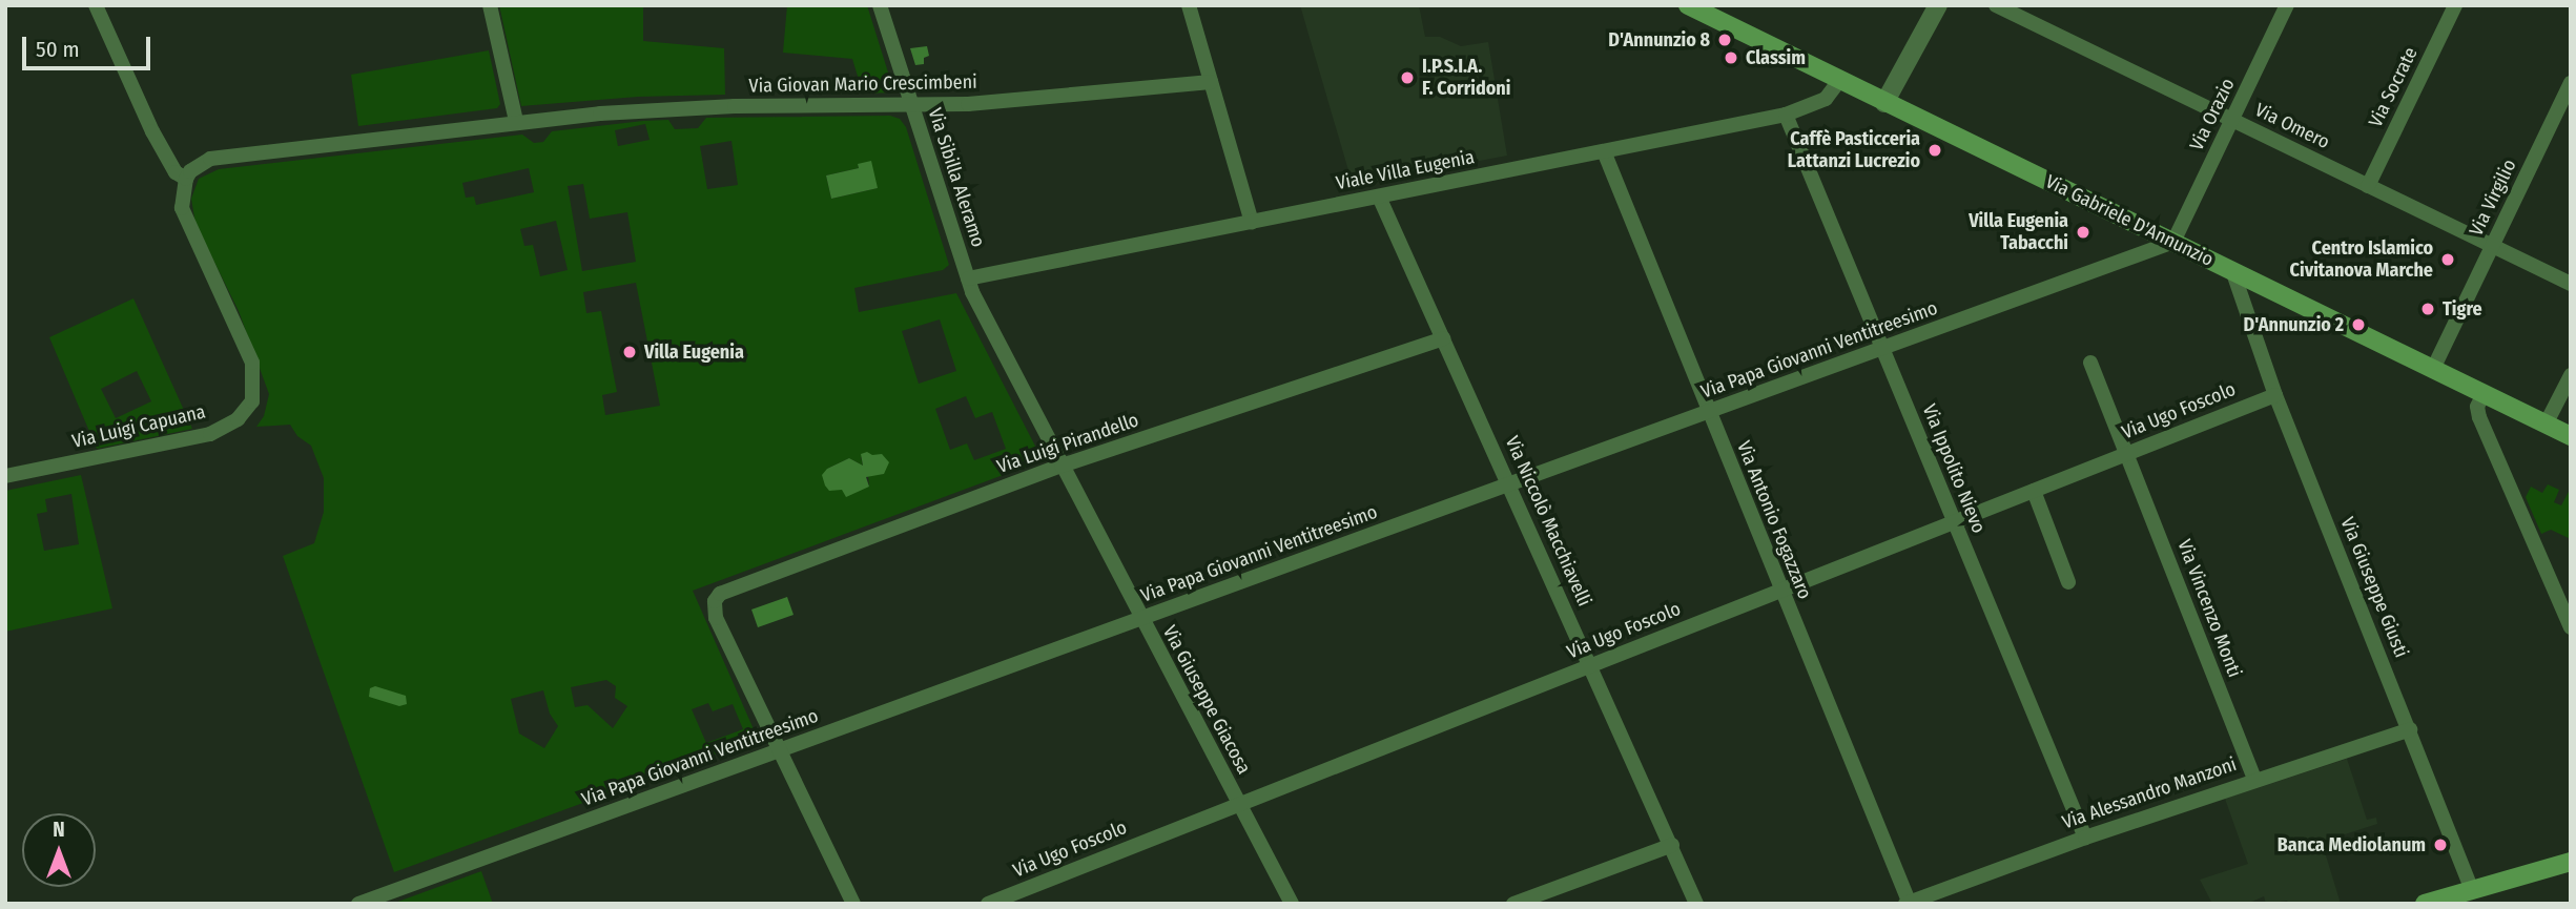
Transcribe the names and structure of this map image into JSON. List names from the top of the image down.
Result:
{
  "streets": {
    "main road": ["Via Gabriele D'Annunzio"],
    "street": [
      "Via Giovan Mario Crescimbeni",
      "Via Socrate",
      "Via Orazio",
      "Via Omero",
      "Viale Villa Eugenia",
      "Via Sibilla Aleramo",
      "Via Virgilio",
      "Via Papa Giovanni Ventitreesimo",
      "Via Ugo Foscolo",
      "Via Luigi Capuana",
      "Via Luigi Pirandello",
      "Via Ippolito Nievo",
      "Via Antonio Fogazzaro",
      "Via Niccolò Macchiavelli",
      "Via Giuseppe Giusti",
      "Via Vincenzo Monti",
      "Via Giuseppe Giacosa",
      "Via Alessandro Manzoni"
    ]
  },
  "crossings": [
    ["Via Giovan Mario Crescimbeni", "Via Sibilla Aleramo"],
    ["Via Socrate", "Via Omero"],
    ["Via Orazio", "Via Omero"],
    ["Via Orazio", "Via Gabriele D'Annunzio"],
    ["Via Orazio", "Via Papa Giovanni Ventitreesimo"],
    ["Via Omero", "Via Virgilio"],
    ["Viale Villa Eugenia", "Via Sibilla Aleramo"],
    ["Viale Villa Eugenia", "Via Gabriele D'Annunzio"],
    ["Viale Villa Eugenia", "Via Ippolito Nievo"],
    ["Viale Villa Eugenia", "Via Antonio Fogazzaro"],
    ["Viale Villa Eugenia", "Via Niccolò Macchiavelli"],
    ["Viale Villa Eugenia", "Via Giuseppe Giacosa"],
    ["Via Sibilla Aleramo", "Via Giuseppe Giacosa"],
    ["Via Virgilio", "Via Gabriele D'Annunzio"],
    ["Via Gabriele D'Annunzio", "Via Papa Giovanni Ventitreesimo"],
    ["Via Gabriele D'Annunzio", "Via Giuseppe Giusti"],
    ["Via Papa Giovanni Ventitreesimo", "Via Luigi Pirandello"],
    ["Via Papa Giovanni Ventitreesimo", "Via Ippolito Nievo"],
    ["Via Papa Giovanni Ventitreesimo", "Via Antonio Fogazzaro"],
    ["Via Papa Giovanni Ventitreesimo", "Via Niccolò Macchiavelli"],
    ["Via Papa Giovanni Ventitreesimo", "Via Giuseppe Giacosa"],
    ["Via Ugo Foscolo", "Via Ippolito Nievo"],
    ["Via Ugo Foscolo", "Via Antonio Fogazzaro"],
    ["Via Ugo Foscolo", "Via Niccolò Macchiavelli"],
    ["Via Ugo Foscolo", "Via Giuseppe Giusti"],
    ["Via Ugo Foscolo", "Via Vincenzo Monti"],
    ["Via Ugo Foscolo", "Via Giuseppe Giacosa"],
    ["Via Luigi Pirandello", "Via Niccolò Macchiavelli"],
    ["Via Luigi Pirandello", "Via Giuseppe Giacosa"],
    ["Via Ippolito Nievo", "Via Alessandro Manzoni"],
    ["Via Antonio Fogazzaro", "Via Alessandro Manzoni"],
    ["Via Giuseppe Giusti", "Via Alessandro Manzoni"],
    ["Via Vincenzo Monti", "Via Alessandro Manzoni"]
  ],
  "places": [
    "D'Annunzio 8",
    "Classim",
    "I.P.S.I.A. F. Corridoni",
    "Caffè Pasticceria Lattanzi Lucrezio",
    "Villa Eugenia Tabacchi",
    "Centro Islamico Civitanova Marche",
    "Tigre",
    "D'Annunzio 2",
    "Villa Eugenia",
    "Banca Mediolanum"
  ],
  "scale_bar": "50 m",
  "north": "top"
}
